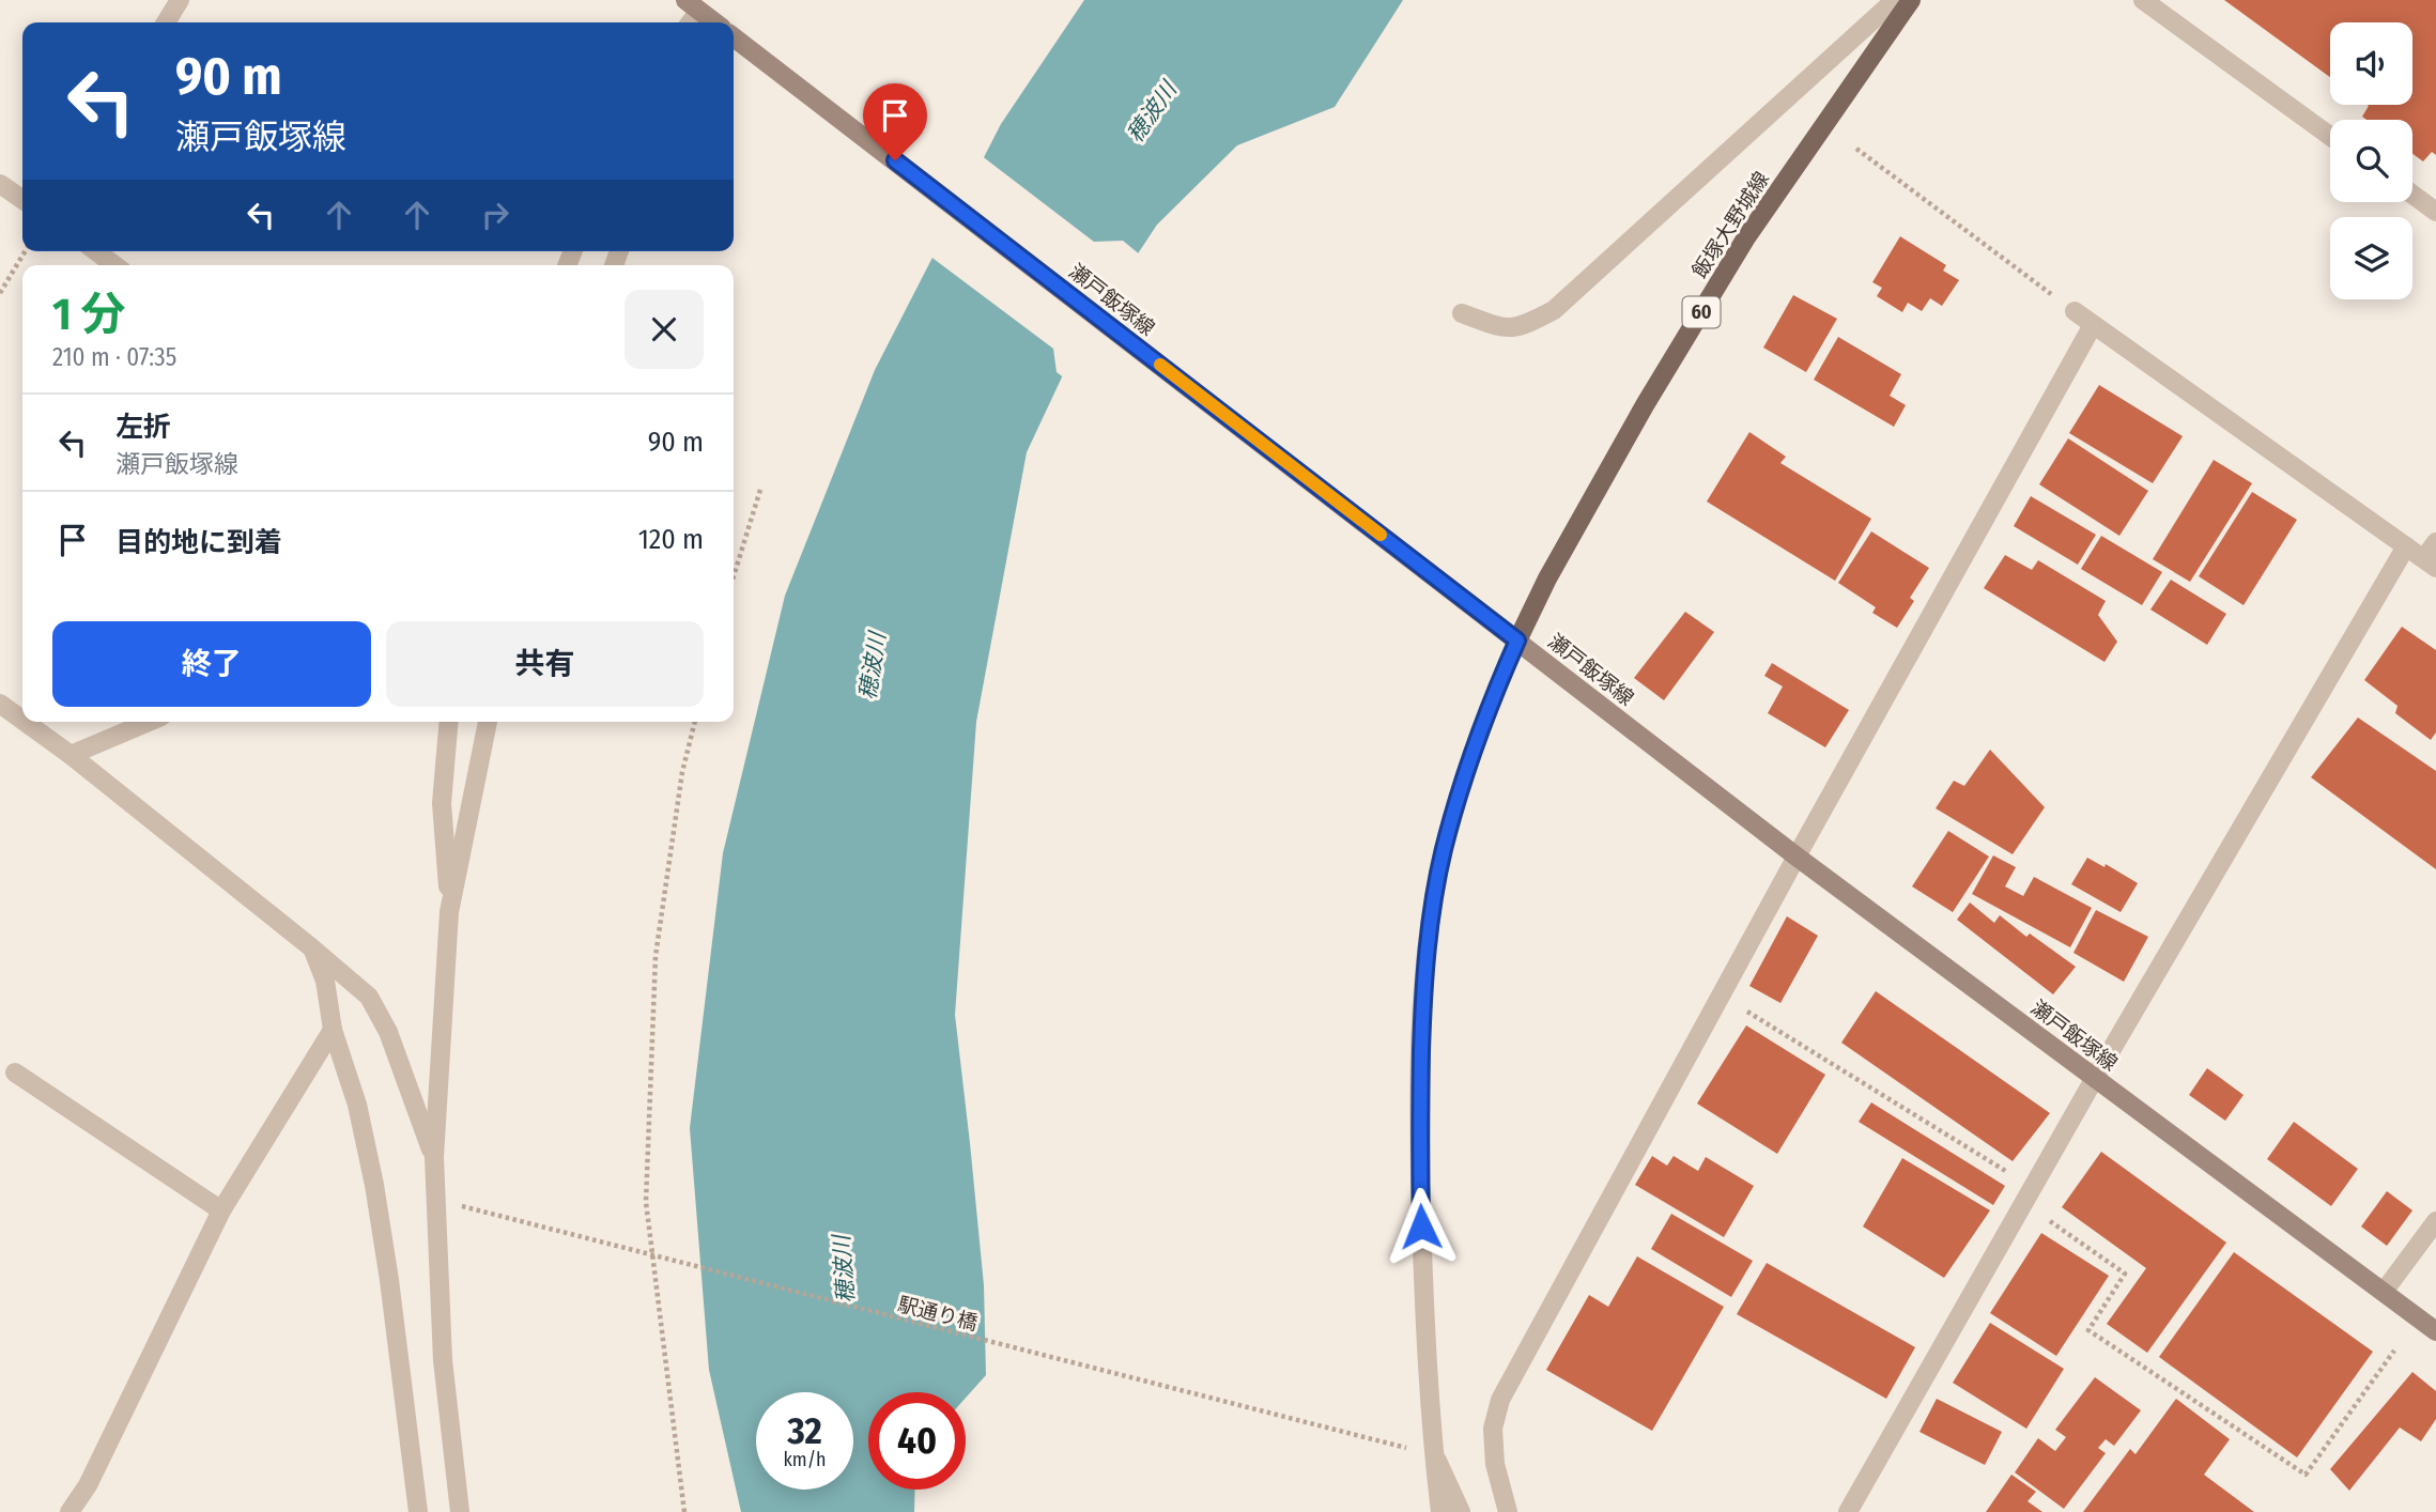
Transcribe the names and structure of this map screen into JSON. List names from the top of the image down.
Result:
{
  "streets": {
    "main road": ["飯塚大野城線", "瀬戸飯塚線", "60"],
    "path": ["駅通り橋"]
  },
  "crossings": [
    ["飯塚大野城線", "瀬戸飯塚線"]
  ],
  "water": ["穂波川"],
  "page": {
    "turn": ["90 m", "瀬戸飯塚線"],
    "heading": ["1 分", "210 m · 07:35"],
    "list": [
      {
        "name": "左折",
        "note": "瀬戸飯塚線",
        "value": "90 m"
      },
      {
        "name": "目的地に到着",
        "value": "120 m"
      }
    ],
    "buttons": ["終了", "共有"],
    "speed": "32 km/h",
    "limit": "40"
  }
}
